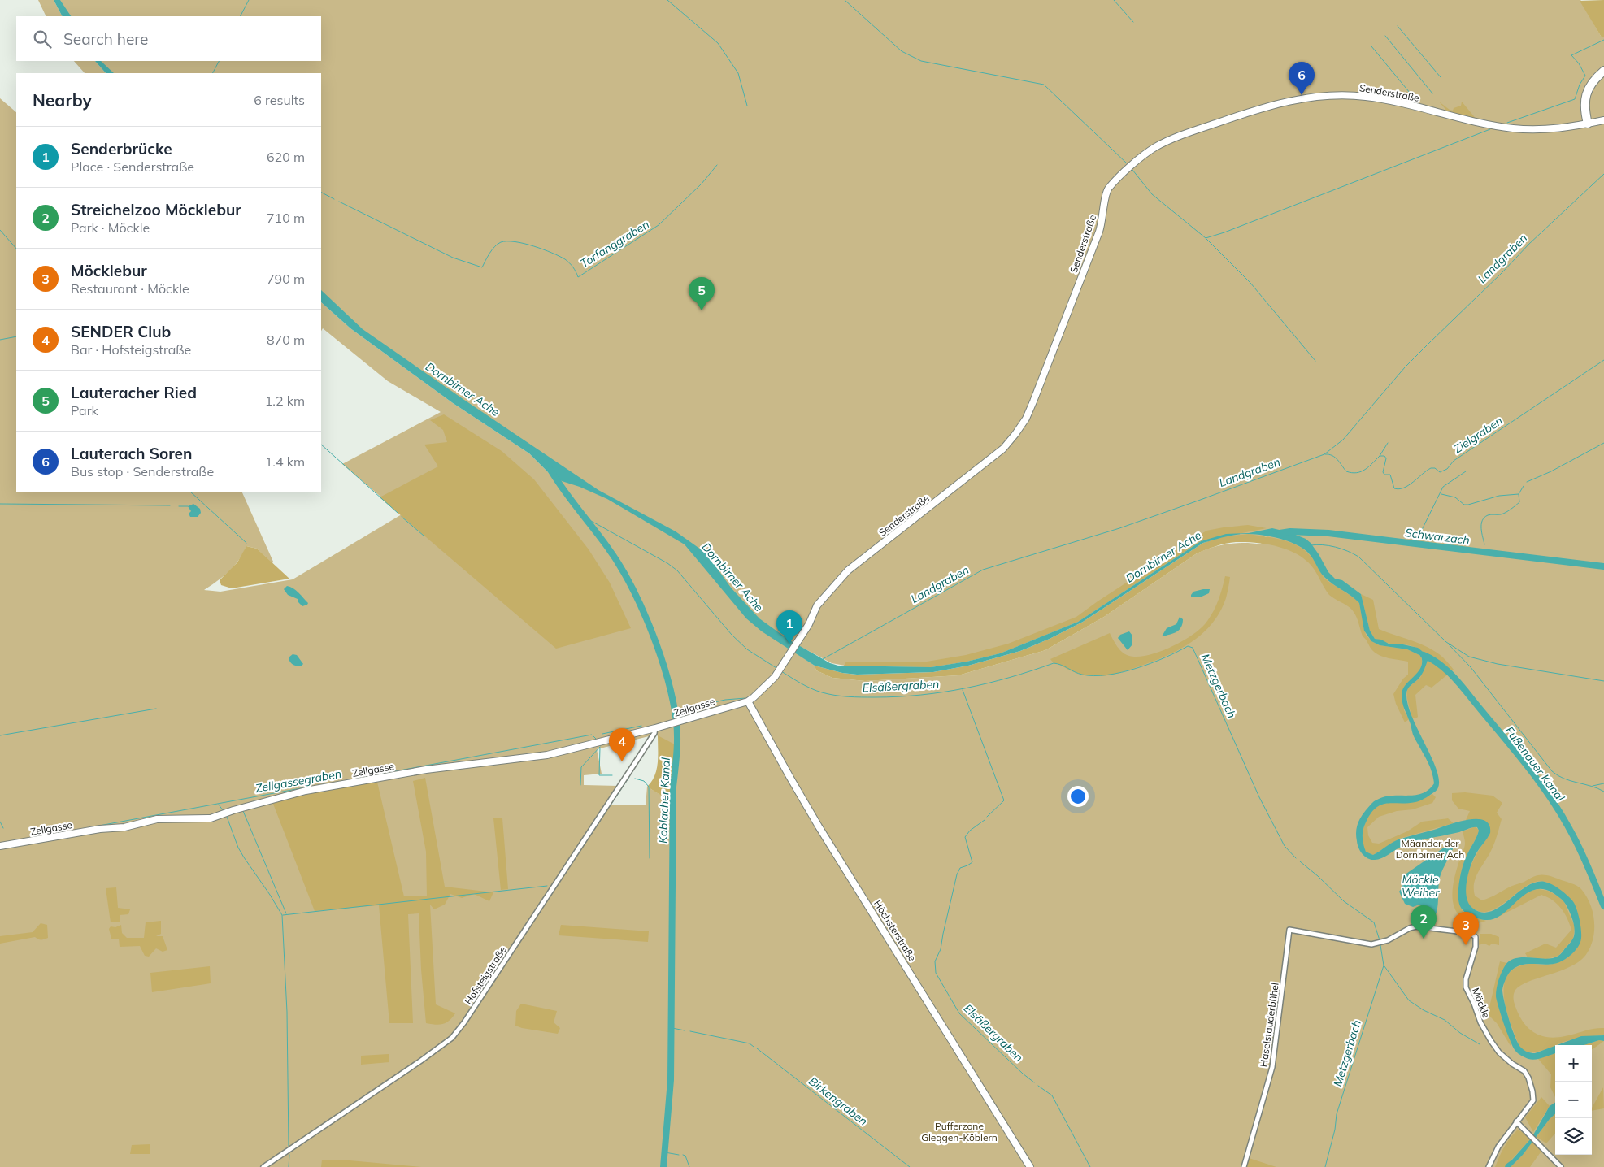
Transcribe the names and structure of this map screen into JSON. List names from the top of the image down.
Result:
{
  "streets": {
    "main road": ["Senderstraße", "Zellgasse", "Höchsterstraße"],
    "street": ["Hofsteigstraße", "Möckle", "Haselstauderbühel"]
  },
  "crossings": [
    ["Senderstraße", "Zellgasse"],
    ["Senderstraße", "Höchsterstraße"],
    ["Zellgasse", "Höchsterstraße"],
    ["Zellgasse", "Hofsteigstraße"],
    ["Möckle", "Haselstauderbühel"]
  ],
  "water": [
    "Torfanggraben",
    "Landgraben",
    "Dornbirner Ache",
    "Zielgraben",
    "Schwarzach",
    "Elsäßergraben",
    "Metzgerbach",
    "Fußenauer Kanal",
    "Zellgassegraben",
    "Koblacher Kanal",
    "Möckle Weiher",
    "Birkengraben"
  ],
  "parks": ["Mäander der Dornbirner Ach", "Pufferzone Gleggen-Köblern"],
  "page": {
    "search": "Search here",
    "pins": [
      "6",
      "5",
      "1",
      "4",
      "2",
      "3"
    ],
    "heading": ["Nearby", "6 results"],
    "list": [
      {
        "mark": "1",
        "name": "Senderbrücke",
        "note": "Place · Senderstraße",
        "value": "620 m"
      },
      {
        "mark": "2",
        "name": "Streichelzoo Möcklebur",
        "note": "Park · Möckle",
        "value": "710 m"
      },
      {
        "mark": "3",
        "name": "Möcklebur",
        "note": "Restaurant · Möckle",
        "value": "790 m"
      },
      {
        "mark": "4",
        "name": "SENDER Club",
        "note": "Bar · Hofsteigstraße",
        "value": "870 m"
      },
      {
        "mark": "5",
        "name": "Lauteracher Ried",
        "note": "Park",
        "value": "1.2 km"
      },
      {
        "mark": "6",
        "name": "Lauterach Soren",
        "note": "Bus stop · Senderstraße",
        "value": "1.4 km"
      }
    ],
    "map_buttons": ["+", "−"]
  }
}
